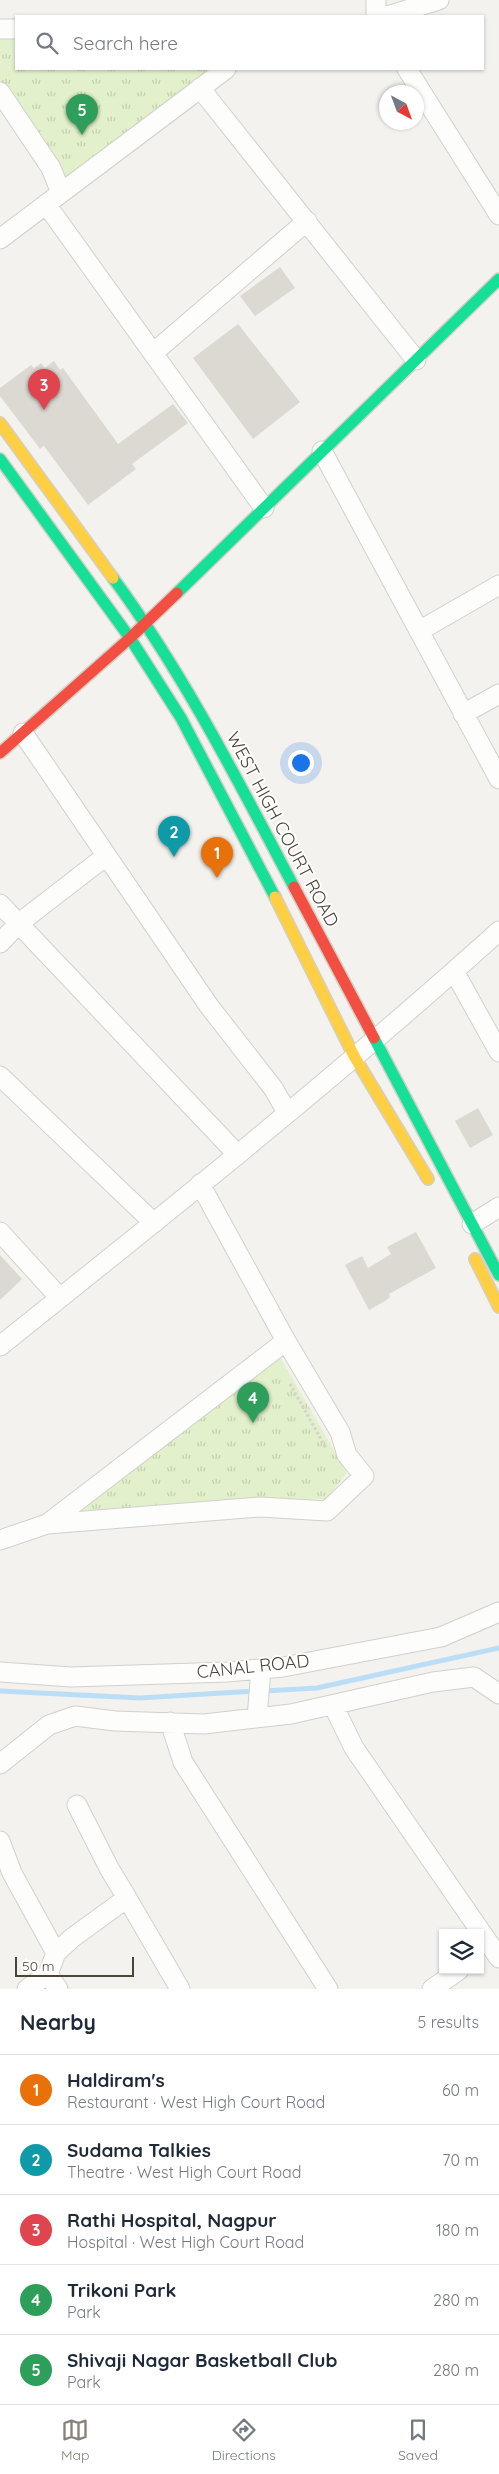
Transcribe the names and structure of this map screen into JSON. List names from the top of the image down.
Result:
{
  "streets": {
    "main road": ["WEST HIGH COURT ROAD"],
    "street": ["CANAL ROAD"]
  },
  "scale_bar": "50 m",
  "north": "bottom right",
  "page": {
    "search": "Search here",
    "pins": [
      "5",
      "3",
      "2",
      "1",
      "4"
    ],
    "scale": "50 m",
    "heading": ["Nearby", "5 results"],
    "list": [
      {
        "mark": "1",
        "name": "Haldiram's",
        "note": "Restaurant · West High Court Road",
        "value": "60 m"
      },
      {
        "mark": "2",
        "name": "Sudama Talkies",
        "note": "Theatre · West High Court Road",
        "value": "70 m"
      },
      {
        "mark": "3",
        "name": "Rathi Hospital, Nagpur",
        "note": "Hospital · West High Court Road",
        "value": "180 m"
      },
      {
        "mark": "4",
        "name": "Trikoni Park",
        "note": "Park",
        "value": "280 m"
      },
      {
        "mark": "5",
        "name": "Shivaji Nagar Basketball Club",
        "note": "Park",
        "value": "280 m"
      }
    ],
    "nav": ["Map", "Directions", "Saved"]
  }
}
